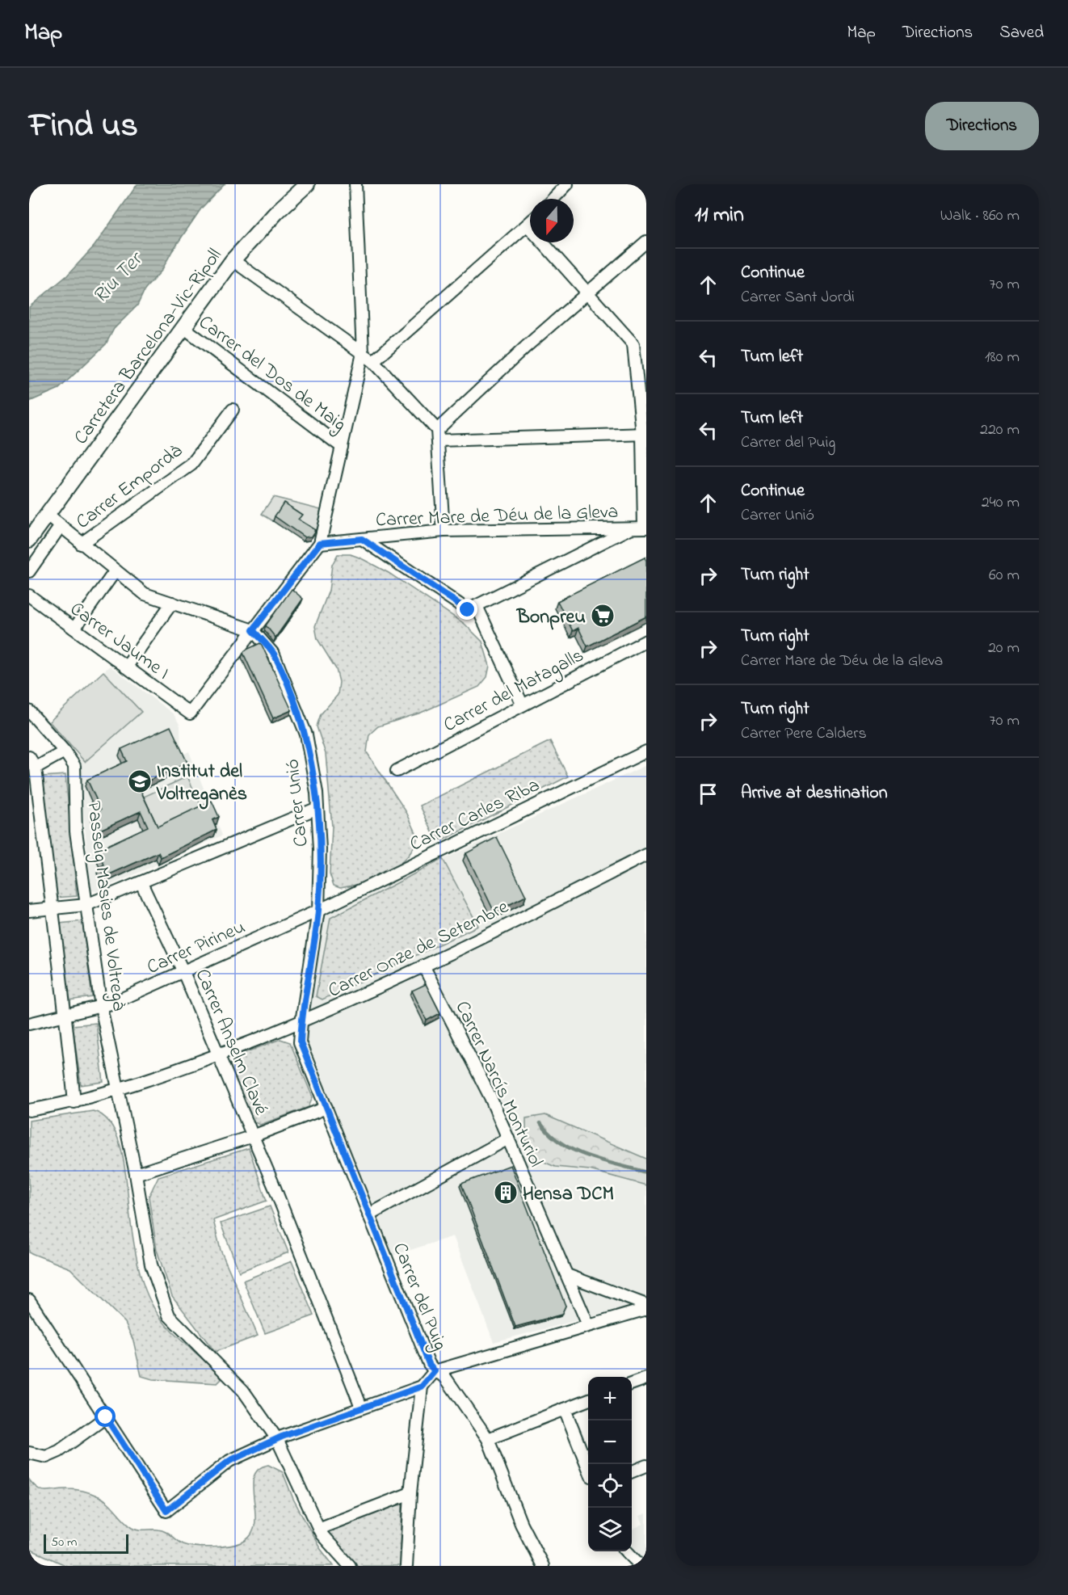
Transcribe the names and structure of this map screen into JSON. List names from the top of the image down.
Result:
{
  "streets": {
    "street": [
      "Carretera Barcelona-Vic-Ripoll",
      "Carrer del Dos de Maig",
      "Carrer Empordà",
      "Carrer Mare de Déu de la Gleva",
      "Carrer Jaume I",
      "Carrer del Matagalls",
      "Carrer Unió",
      "Carrer Carles Riba",
      "Passeig Masies de Voltregà",
      "Carrer Pirineu",
      "Carrer Onze de Setembre",
      "Carrer Anselm Clavé",
      "Carrer Narcís Monturiol",
      "Carrer del Puig"
    ]
  },
  "crossings": [
    ["Carretera Barcelona-Vic-Ripoll", "Carrer del Dos de Maig"],
    ["Carrer Jaume I", "Carrer Unió"],
    ["Carrer Unió", "Carrer Carles Riba"],
    ["Carrer Unió", "Carrer Pirineu"],
    ["Carrer Unió", "Carrer Onze de Setembre"],
    ["Carrer Unió", "Carrer del Puig"],
    ["Carrer Carles Riba", "Carrer Pirineu"],
    ["Passeig Masies de Voltregà", "Carrer Pirineu"],
    ["Passeig Masies de Voltregà", "Carrer Onze de Setembre"],
    ["Carrer Pirineu", "Carrer Anselm Clavé"],
    ["Carrer Onze de Setembre", "Carrer Anselm Clavé"],
    ["Carrer Onze de Setembre", "Carrer Narcís Monturiol"],
    ["Carrer Onze de Setembre", "Carrer del Puig"]
  ],
  "water": ["Riu Ter"],
  "places": {
    "supermarket": ["Bonpreu"],
    "school or university": ["Institut del Voltreganès"],
    "building": ["Hensa DCM"]
  },
  "scale_bar": "50 m",
  "north": "bottom",
  "page": {
    "header": "Map",
    "nav": ["Map", "Directions", "Saved"],
    "title": "Find us",
    "buttons": "Directions",
    "heading": ["11 min", "Walk · 860 m"],
    "list": [
      ["Continue", "Carrer Sant Jordi", "70 m"],
      ["Turn left", "180 m"],
      ["Turn left", "Carrer del Puig", "220 m"],
      ["Continue", "Carrer Unió", "240 m"],
      ["Turn right", "60 m"],
      ["Turn right", "Carrer Mare de Déu de la Gleva", "20 m"],
      ["Turn right", "Carrer Pere Calders", "70 m"],
      "Arrive at destination"
    ],
    "map_buttons": ["+", "−"],
    "scale": "50 m"
  }
}
